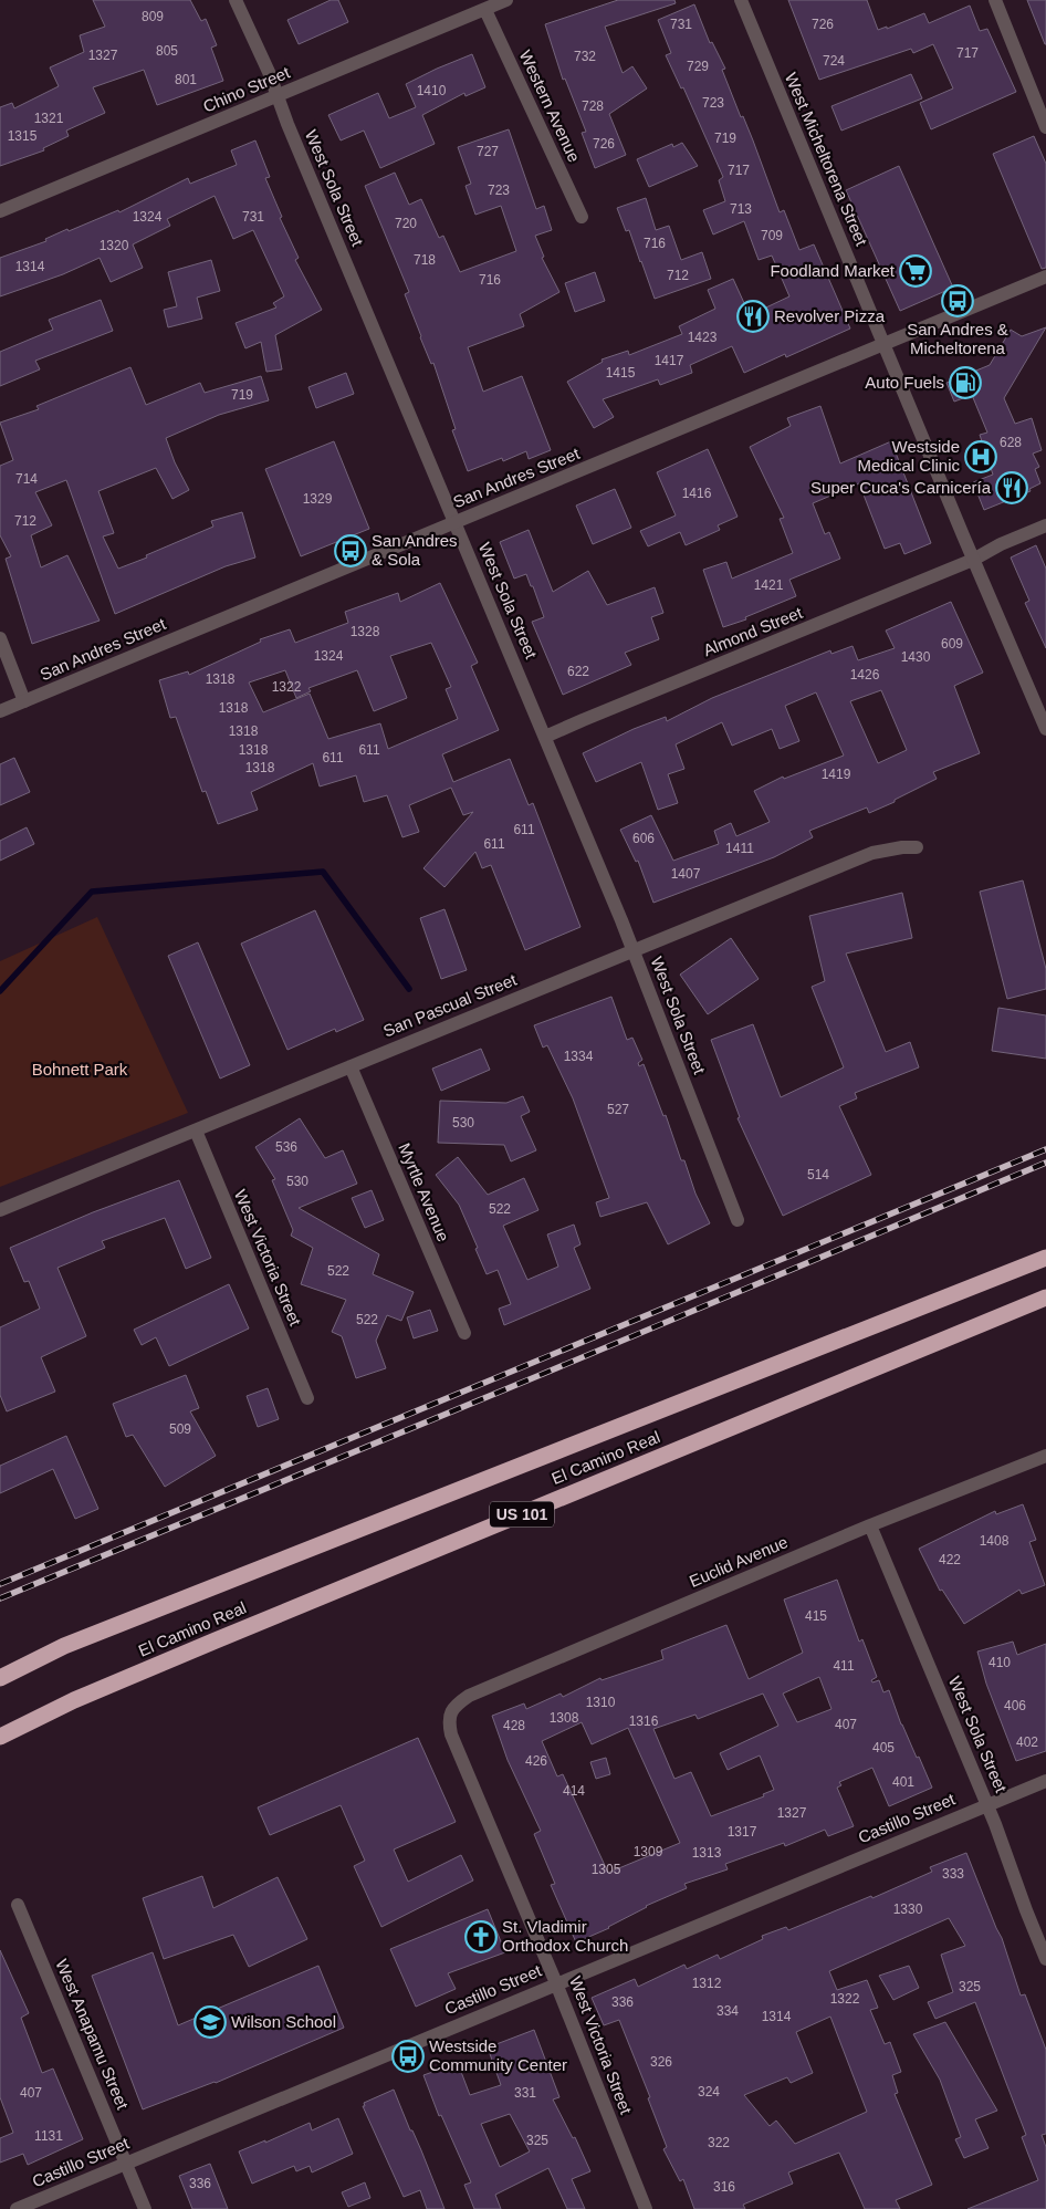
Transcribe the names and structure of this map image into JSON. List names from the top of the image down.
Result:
{
  "streets": {
    "highway": ["El Camino Real", "US 101"],
    "street": [
      "Chino Street",
      "Western Avenue",
      "West Micheltorena Street",
      "West Sola Street",
      "San Andres Street",
      "Almond Street",
      "San Pascual Street",
      "Myrtle Avenue",
      "West Victoria Street",
      "Euclid Avenue",
      "Castillo Street",
      "West Anapamu Street"
    ]
  },
  "crossings": [
    ["Chino Street", "Western Avenue"],
    ["Chino Street", "West Sola Street"],
    ["West Micheltorena Street", "San Andres Street"],
    ["West Micheltorena Street", "Almond Street"],
    ["West Sola Street", "San Andres Street"],
    ["West Sola Street", "Almond Street"],
    ["West Sola Street", "San Pascual Street"],
    ["West Sola Street", "Euclid Avenue"],
    ["West Sola Street", "Castillo Street"],
    ["San Pascual Street", "Myrtle Avenue"],
    ["San Pascual Street", "West Victoria Street"],
    ["West Victoria Street", "Euclid Avenue"],
    ["West Victoria Street", "Castillo Street"],
    ["Castillo Street", "West Anapamu Street"]
  ],
  "parks": ["Bohnett Park"],
  "places": {
    "supermarket": ["Foodland Market"],
    "bus stop": ["San Andres & Micheltorena", "San Andres & Sola", "Westside Community Center"],
    "restaurant": ["Revolver Pizza", "Super Cuca's Carnicería"],
    "fuel station": ["Auto Fuels"],
    "hospital": ["Westside Medical Clinic"],
    "church": ["St. Vladimir Orthodox Church"],
    "school or university": ["Wilson School"]
  },
  "house_numbers": [
    "809",
    "731",
    "726",
    "805",
    "717",
    "1327",
    "732",
    "724",
    "729",
    "801",
    "1410",
    "723",
    "728",
    "1321",
    "1315",
    "719",
    "726",
    "727",
    "717",
    "723",
    "713",
    "1324",
    "731",
    "720",
    "709",
    "716",
    "1320",
    "718",
    "1314",
    "712",
    "716",
    "1423",
    "1417",
    "1415",
    "719",
    "628",
    "714",
    "1416",
    "1329",
    "712",
    "1421",
    "1328",
    "609",
    "1324",
    "1430",
    "622",
    "1426",
    "1318",
    "1322",
    "1318",
    "1318",
    "1318",
    "611",
    "611",
    "1318",
    "1419",
    "611",
    "606",
    "611",
    "1411",
    "1407",
    "1334",
    "527",
    "530",
    "536",
    "514",
    "530",
    "522",
    "522",
    "522",
    "509",
    "1408",
    "422",
    "415",
    "410",
    "411",
    "1310",
    "406",
    "1308",
    "1316",
    "407",
    "428",
    "402",
    "405",
    "426",
    "401",
    "414",
    "1327",
    "1317",
    "1309",
    "1313",
    "1305",
    "333",
    "1330",
    "1312",
    "325",
    "1322",
    "336",
    "334",
    "1314",
    "326",
    "324",
    "407",
    "331",
    "1131",
    "325",
    "322",
    "336",
    "316"
  ]
}
